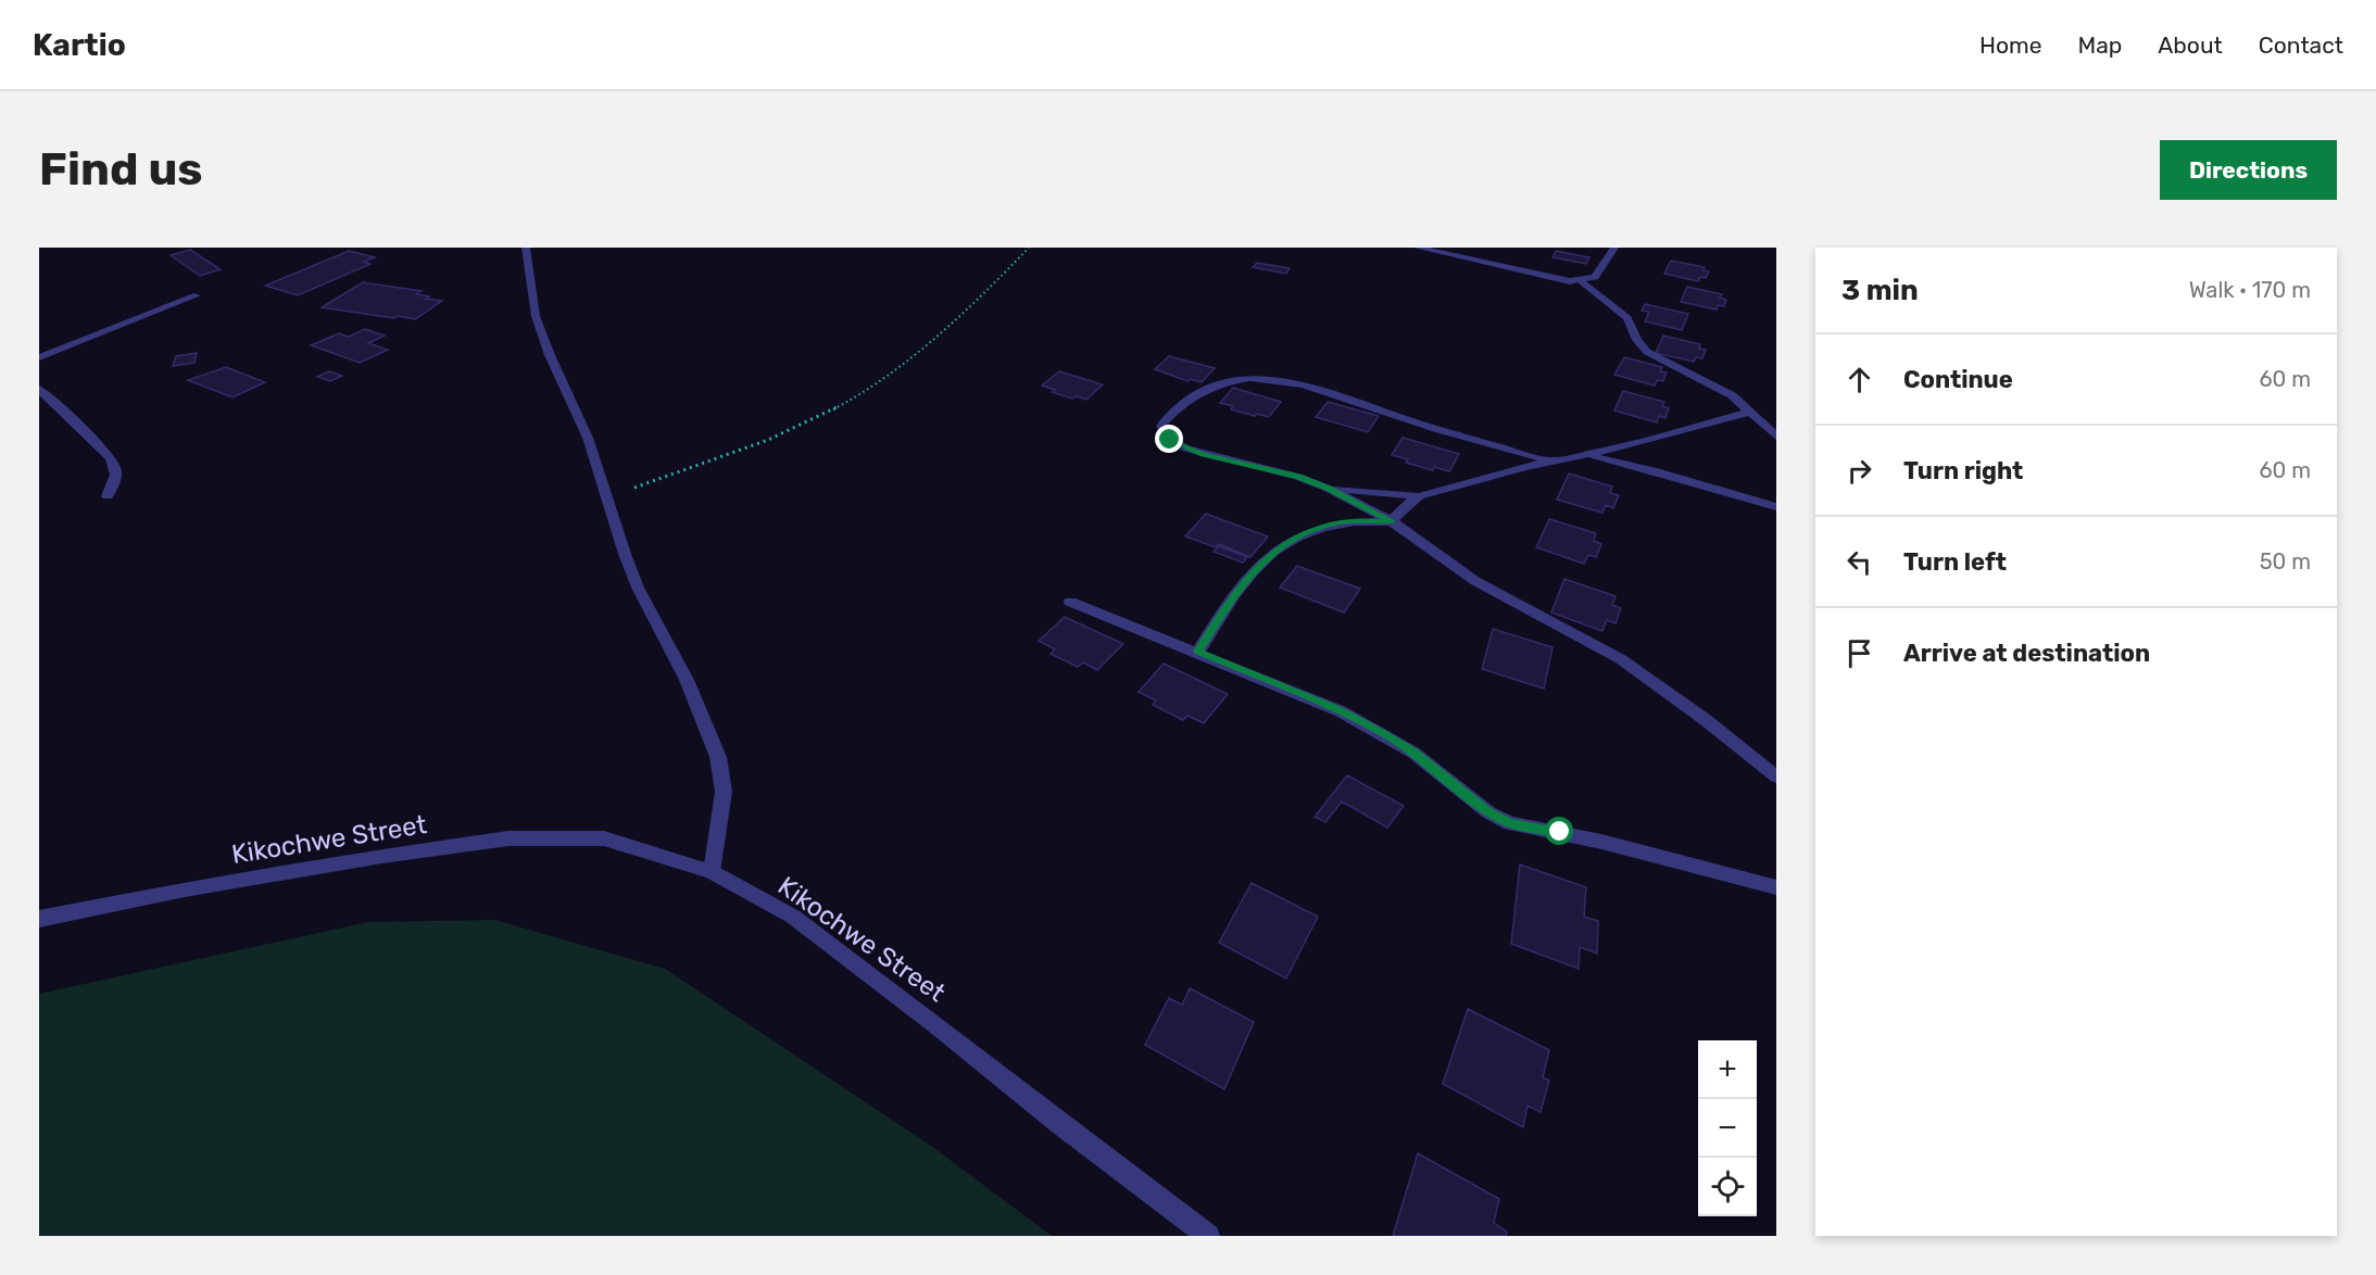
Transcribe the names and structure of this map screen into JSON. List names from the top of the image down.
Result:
{
  "streets": {
    "street": ["Kikochwe Street"]
  },
  "page": {
    "header": "Kartio",
    "nav": [
      "Home",
      "Map",
      "About",
      "Contact"
    ],
    "buttons": "Directions",
    "title": "Find us",
    "heading": ["3 min", "Walk · 170 m"],
    "list": [
      ["Continue", "60 m"],
      ["Turn right", "60 m"],
      ["Turn left", "50 m"],
      "Arrive at destination"
    ],
    "map_buttons": ["+", "−"]
  }
}
